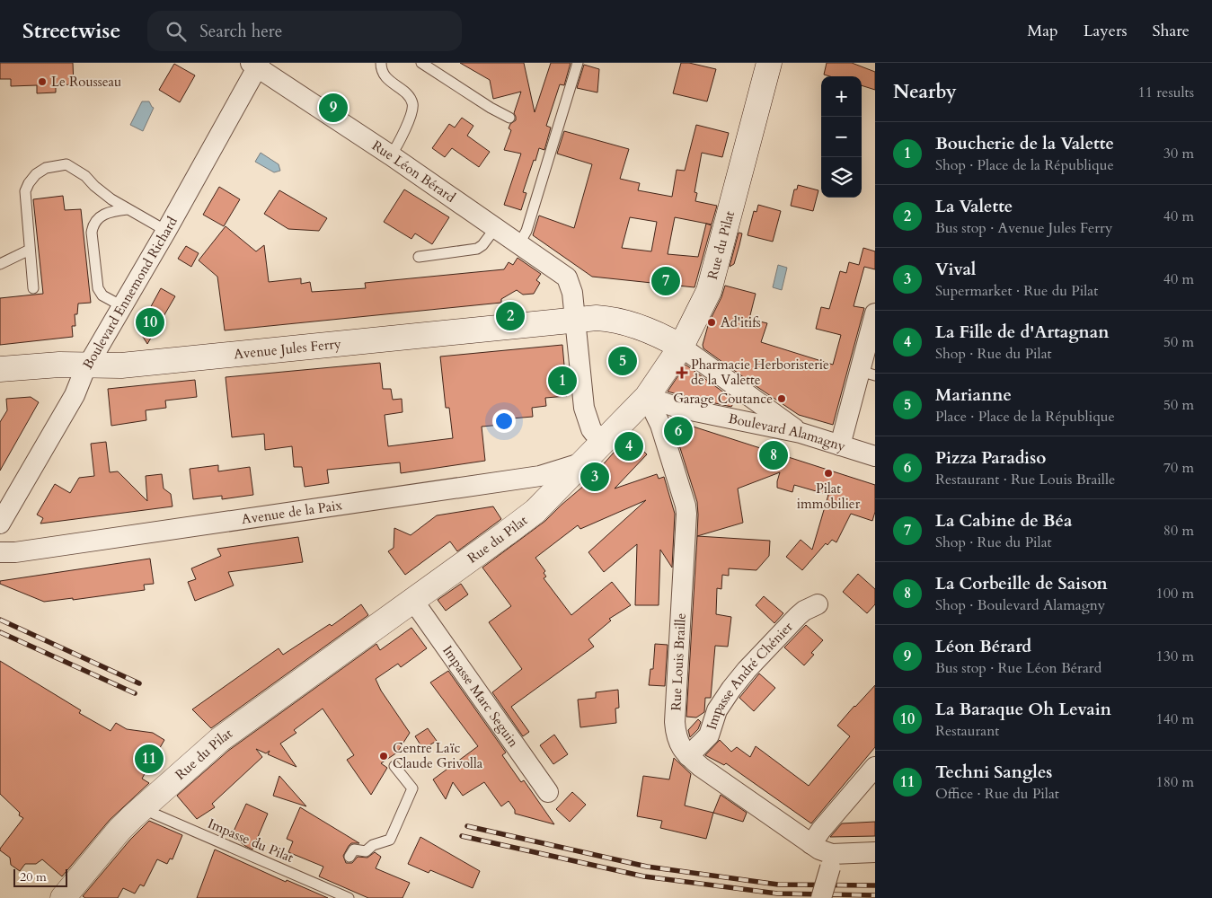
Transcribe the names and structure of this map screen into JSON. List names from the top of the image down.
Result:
{
  "streets": {
    "main road": ["Rue du Pilat", "Avenue Jules Ferry"],
    "street": [
      "Rue Léon Bérard",
      "Boulevard Ennemond Richard",
      "Boulevard Alamagny",
      "Avenue de la Paix",
      "Rue Louis Braille",
      "Impasse André Chénier",
      "Impasse Marc Seguin"
    ],
    "lane": ["Impasse du Pilat"]
  },
  "crossings": [
    ["Rue Léon Bérard", "Boulevard Ennemond Richard"],
    ["Rue Léon Bérard", "Avenue Jules Ferry"],
    ["Rue du Pilat", "Avenue Jules Ferry"],
    ["Rue du Pilat", "Boulevard Alamagny"],
    ["Rue du Pilat", "Avenue de la Paix"],
    ["Rue du Pilat", "Rue Louis Braille"],
    ["Rue du Pilat", "Impasse Marc Seguin"],
    ["Rue du Pilat", "Impasse du Pilat"],
    ["Boulevard Ennemond Richard", "Avenue Jules Ferry"],
    ["Boulevard Alamagny", "Rue Louis Braille"],
    ["Rue Louis Braille", "Impasse André Chénier"]
  ],
  "places": {
    "other": [
      "Le Rousseau",
      "Ad'itifs",
      "Garage Coutance",
      "Pilat immobilier",
      "Centre Laïc Claude Grivolla"
    ],
    "health": ["Pharmacie Herboristerie de la Valette"]
  },
  "scale_bar": "20 m",
  "page": {
    "header": "Streetwise",
    "search": "Search here",
    "nav": ["Map", "Layers", "Share"],
    "heading": ["Nearby", "11 results"],
    "map_buttons": ["+", "−"],
    "pins": [
      "9",
      "7",
      "2",
      "10",
      "5",
      "1",
      "6",
      "4",
      "8",
      "3",
      "11"
    ],
    "list": [
      {
        "mark": "1",
        "name": "Boucherie de la Valette",
        "note": "Shop · Place de la République",
        "value": "30 m"
      },
      {
        "mark": "2",
        "name": "La Valette",
        "note": "Bus stop · Avenue Jules Ferry",
        "value": "40 m"
      },
      {
        "mark": "3",
        "name": "Vival",
        "note": "Supermarket · Rue du Pilat",
        "value": "40 m"
      },
      {
        "mark": "4",
        "name": "La Fille de d'Artagnan",
        "note": "Shop · Rue du Pilat",
        "value": "50 m"
      },
      {
        "mark": "5",
        "name": "Marianne",
        "note": "Place · Place de la République",
        "value": "50 m"
      },
      {
        "mark": "6",
        "name": "Pizza Paradiso",
        "note": "Restaurant · Rue Louis Braille",
        "value": "70 m"
      },
      {
        "mark": "7",
        "name": "La Cabine de Béa",
        "note": "Shop · Rue du Pilat",
        "value": "80 m"
      },
      {
        "mark": "8",
        "name": "La Corbeille de Saison",
        "note": "Shop · Boulevard Alamagny",
        "value": "100 m"
      },
      {
        "mark": "9",
        "name": "Léon Bérard",
        "note": "Bus stop · Rue Léon Bérard",
        "value": "130 m"
      },
      {
        "mark": "10",
        "name": "La Baraque Oh Levain",
        "note": "Restaurant",
        "value": "140 m"
      },
      {
        "mark": "11",
        "name": "Techni Sangles",
        "note": "Office · Rue du Pilat",
        "value": "180 m"
      }
    ],
    "scale": "20 m"
  }
}
